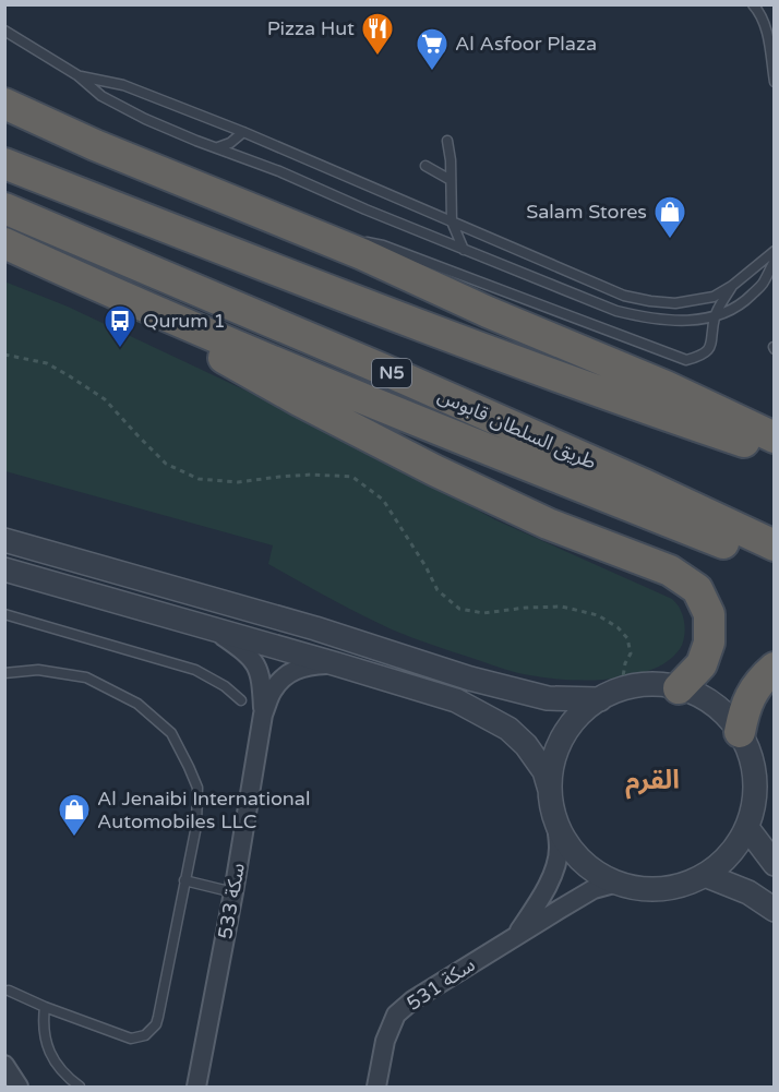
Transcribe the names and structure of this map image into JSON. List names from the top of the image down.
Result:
{
  "streets": {
    "highway": ["N5", "طريق السلطان قابوس"],
    "street": ["سكة 533", "سكة 531"]
  },
  "districts": ["القرم"],
  "places": {
    "restaurant": ["Pizza Hut"],
    "supermarket": ["Al Asfoor Plaza"],
    "shop": ["Salam Stores", "Al Jenaibi International Automobiles LLC"],
    "bus stop": ["Qurum 1"]
  }
}
